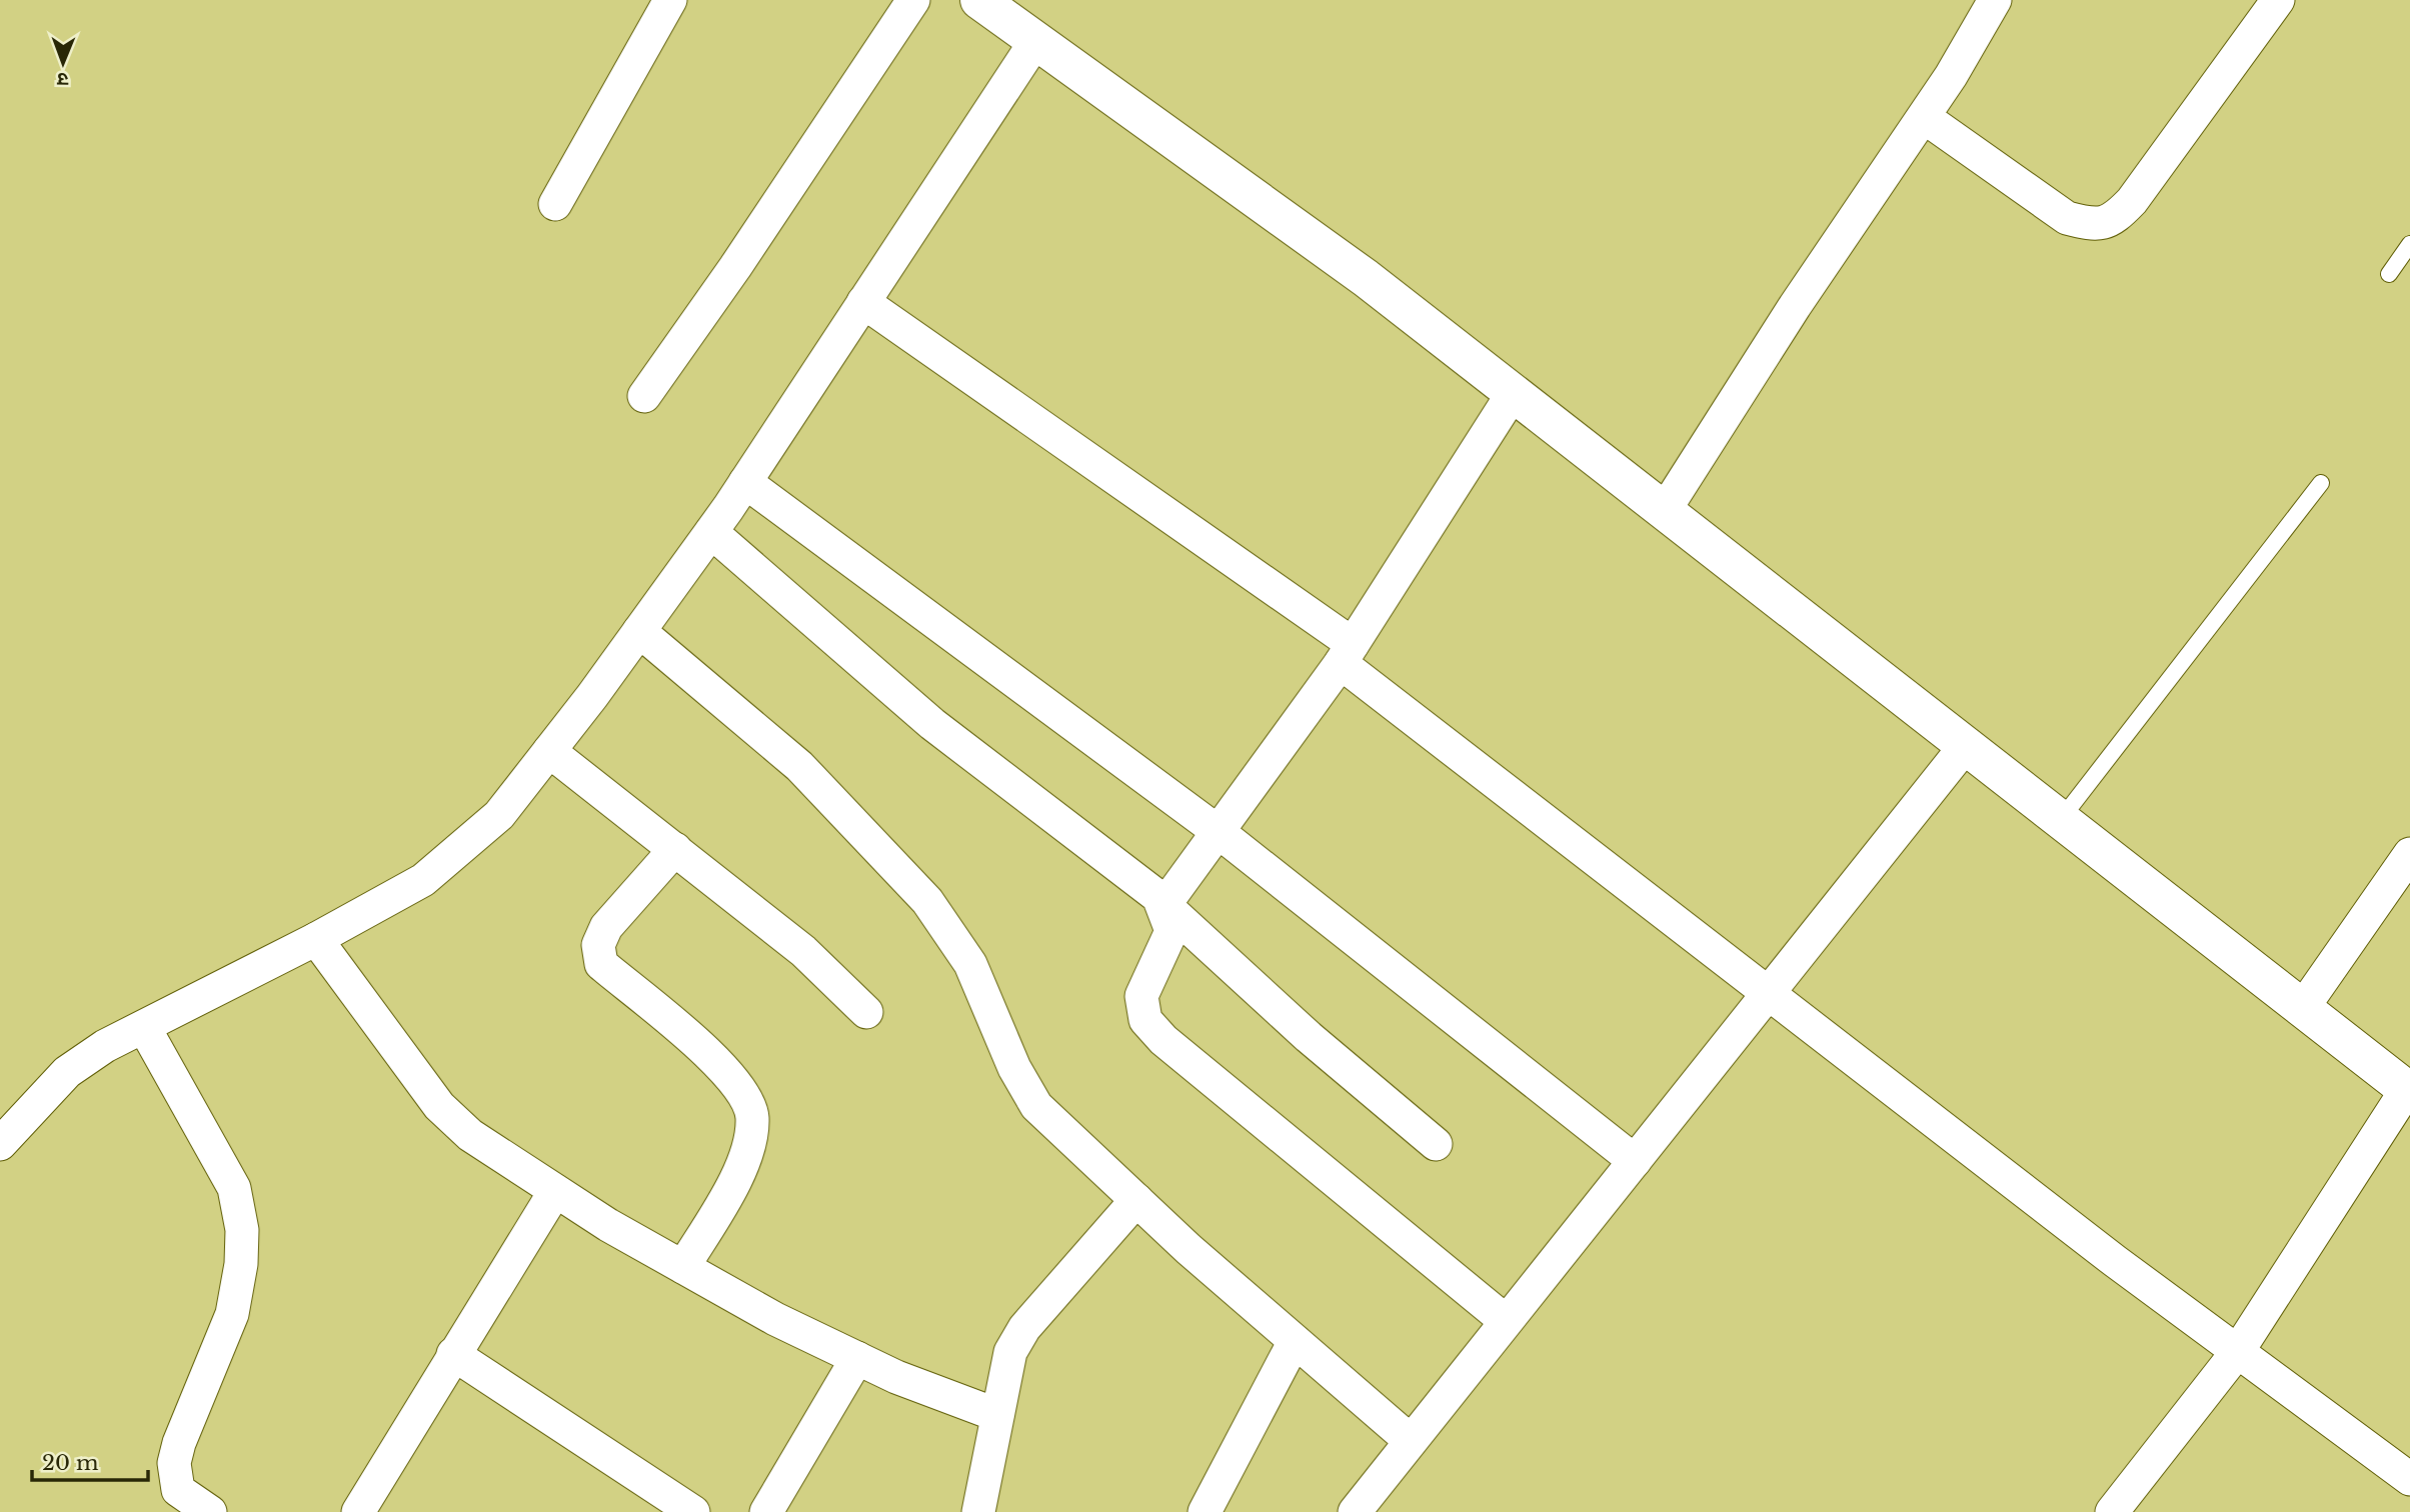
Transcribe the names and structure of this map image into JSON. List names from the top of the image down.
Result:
{
  "scale_bar": "20 m",
  "north": "bottom"
}
